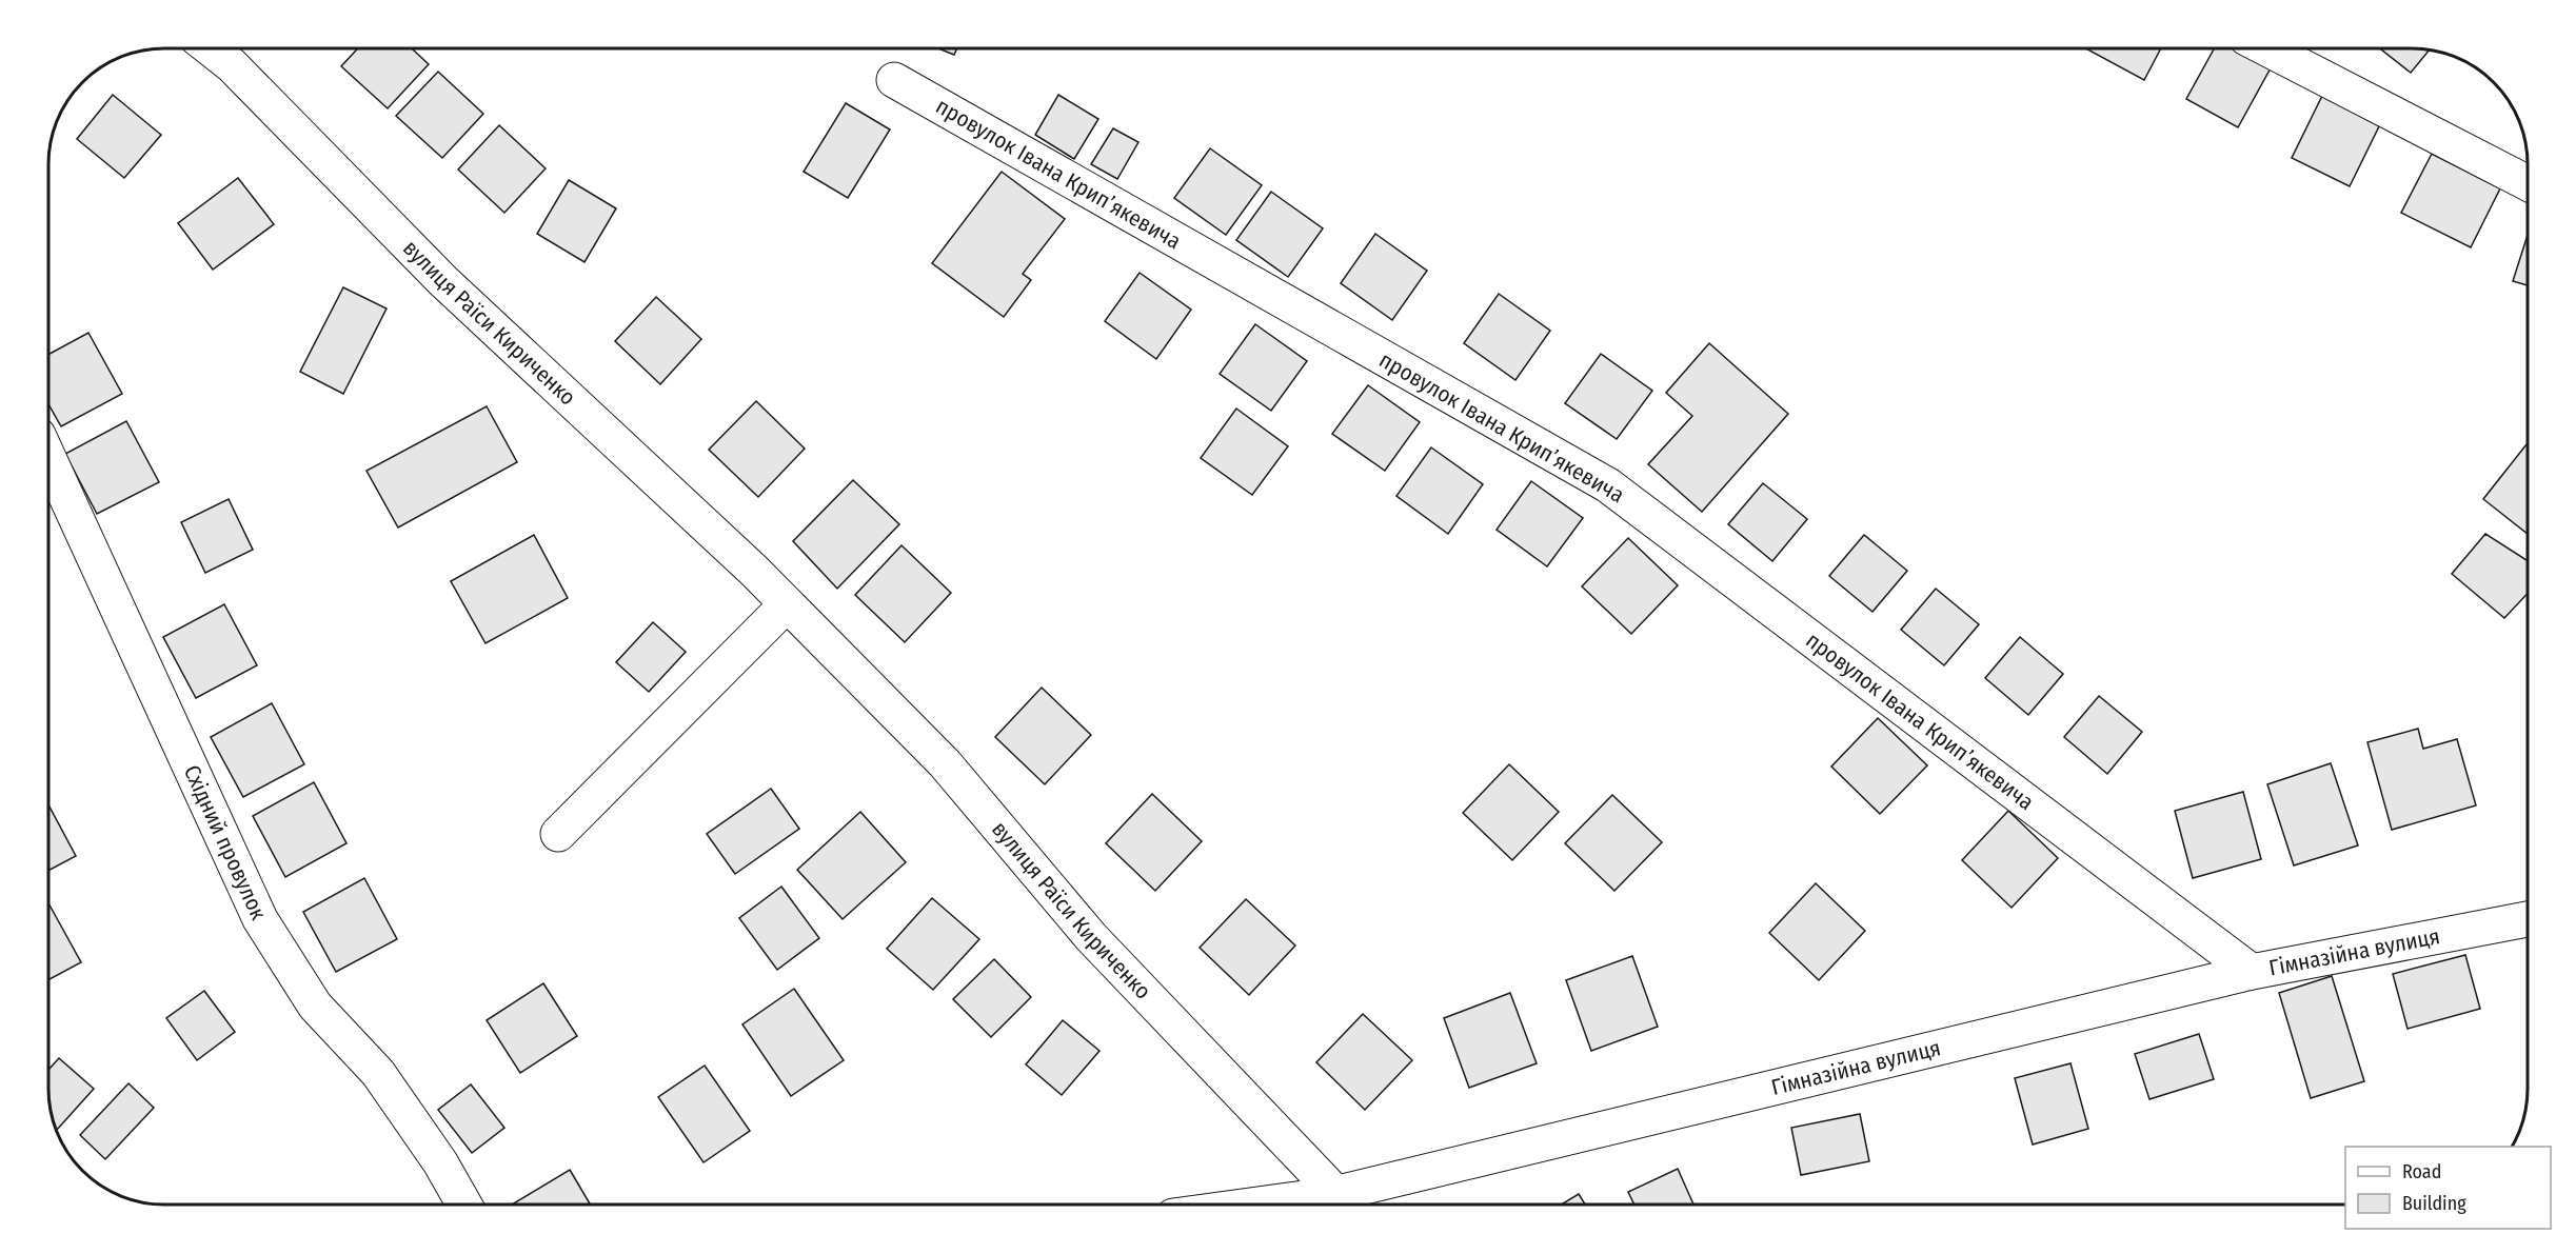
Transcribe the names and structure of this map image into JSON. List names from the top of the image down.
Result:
{
  "streets": {
    "street": [
      "провулок Івана Крипʼякевича",
      "вулиця Раїси Кириченко",
      "Східний провулок",
      "Гімназійна вулиця"
    ]
  },
  "crossings": [
    ["провулок Івана Крипʼякевича", "Гімназійна вулиця"],
    ["вулиця Раїси Кириченко", "Гімназійна вулиця"]
  ],
  "legend": ["Road", "Building"]
}
